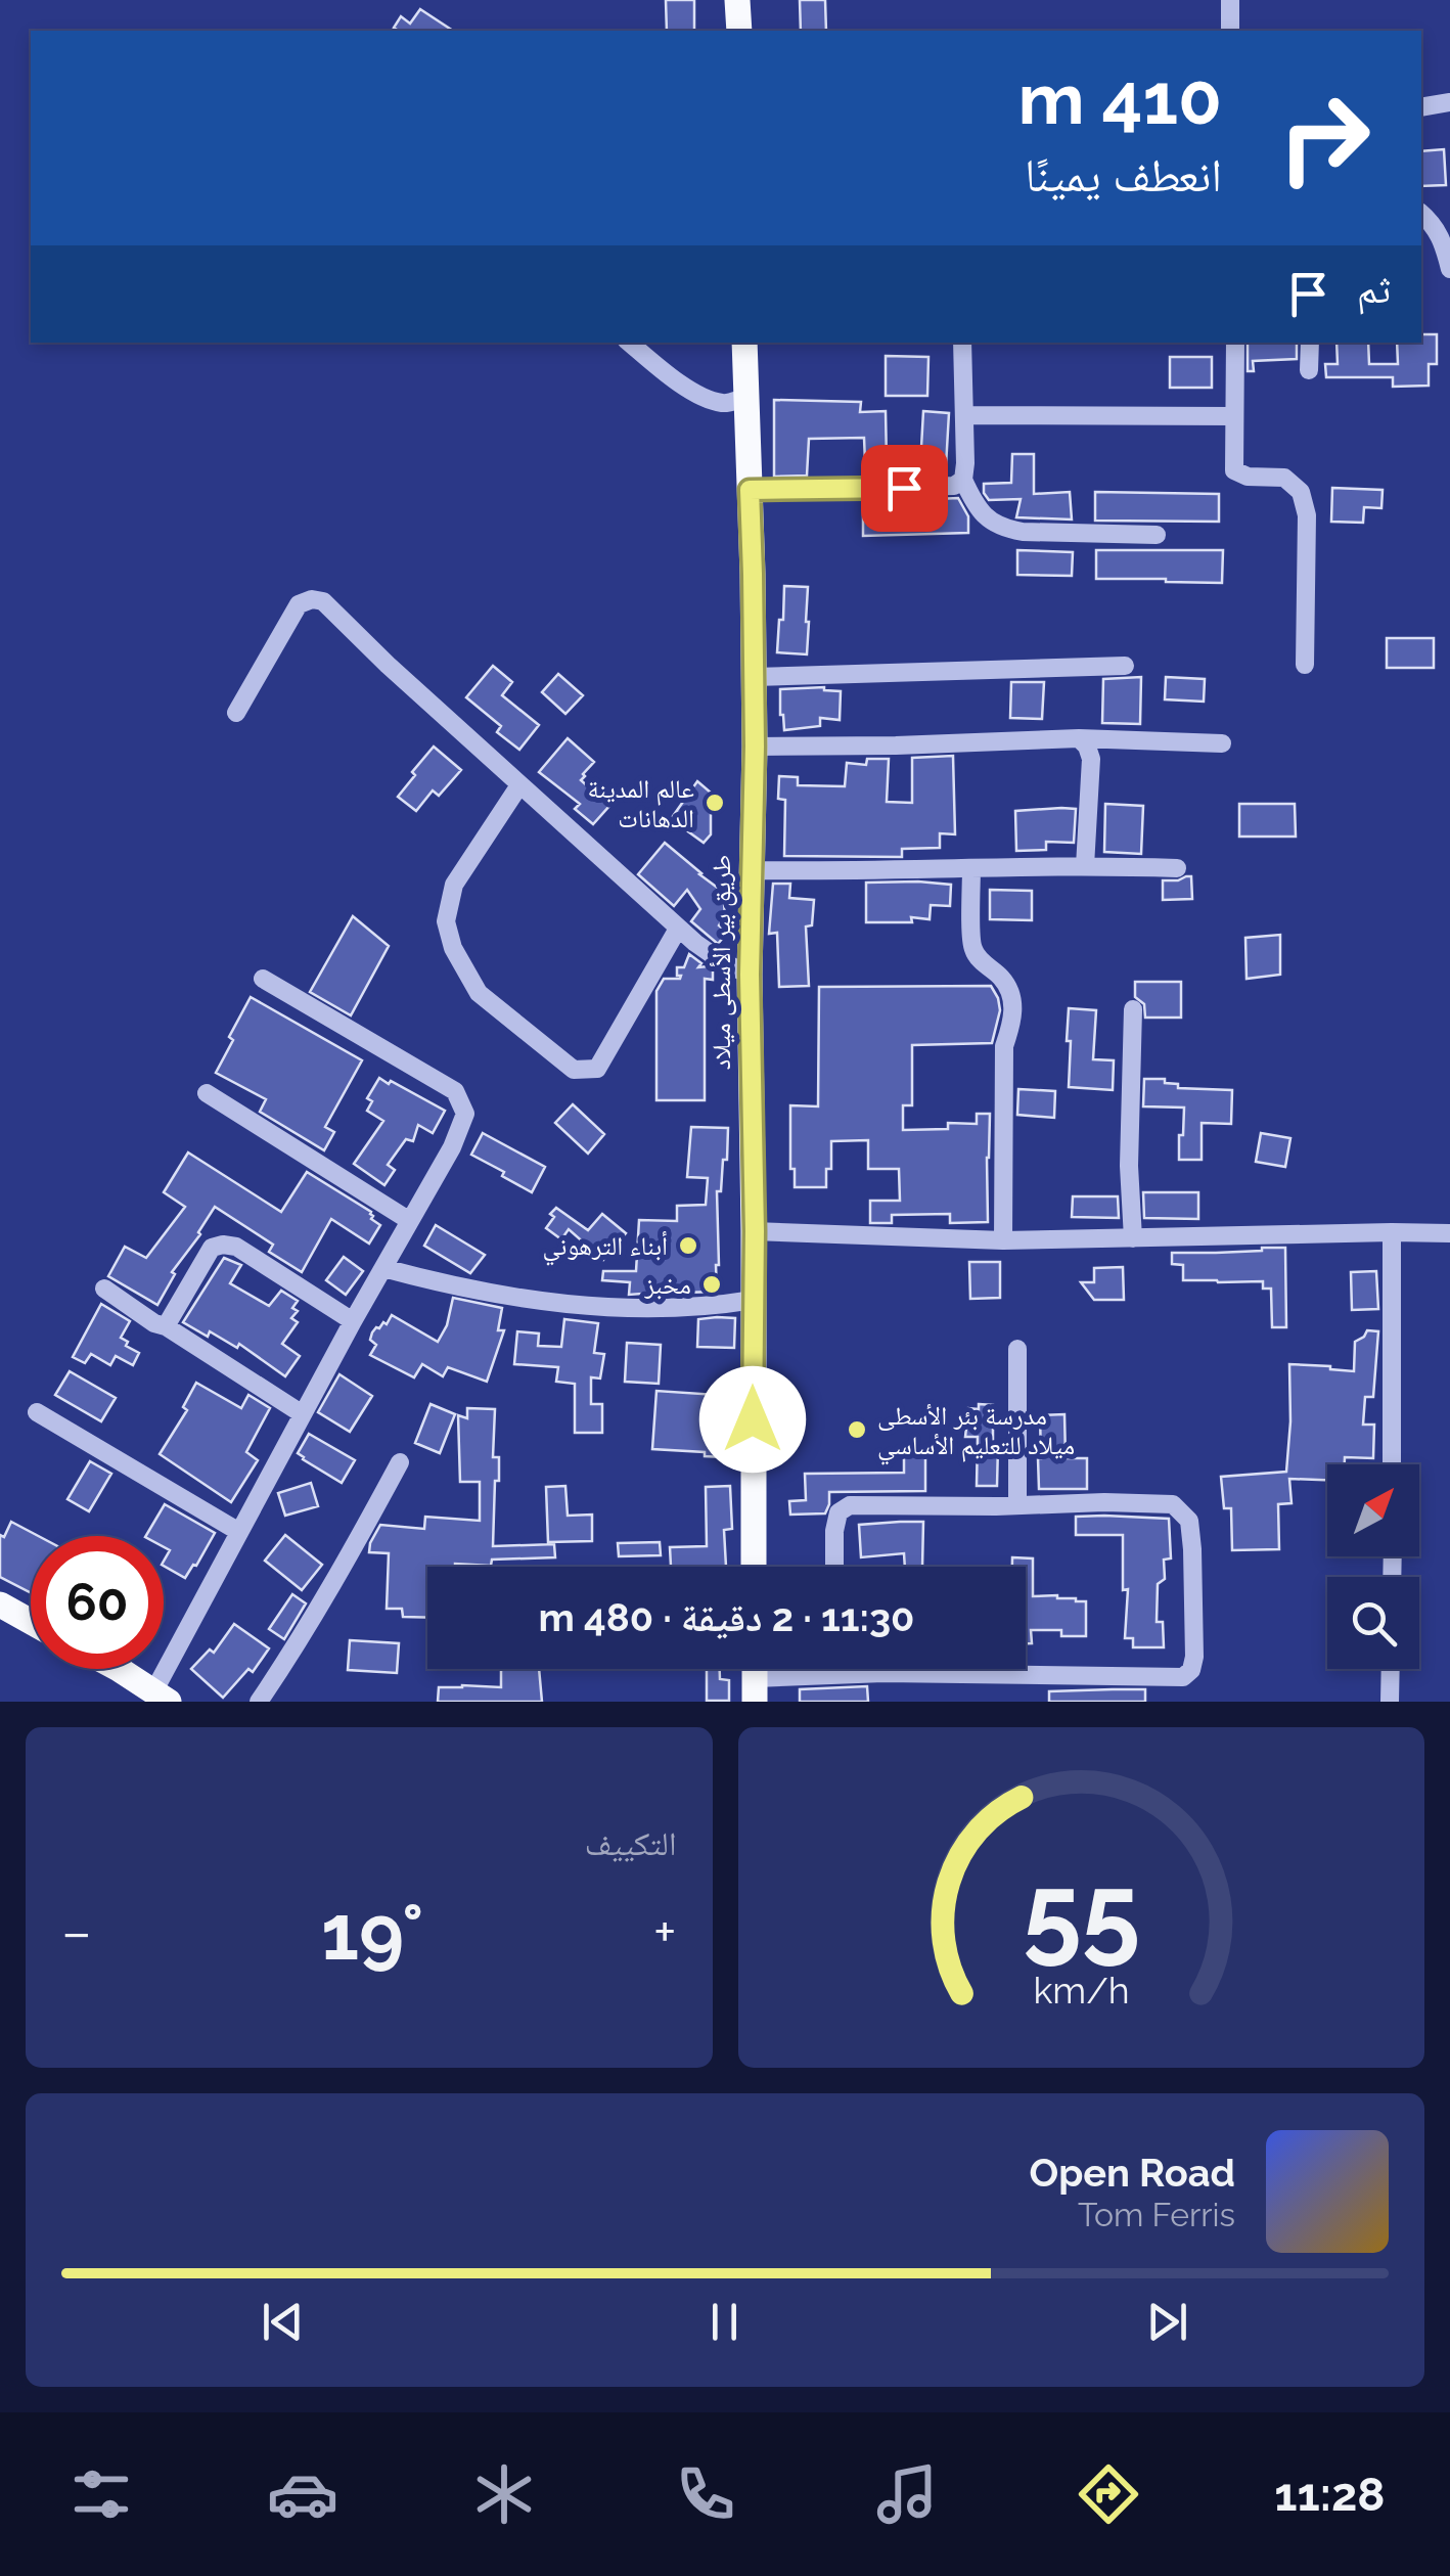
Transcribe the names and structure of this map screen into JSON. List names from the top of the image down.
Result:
{
  "streets": {
    "main road": ["طريق بير الأسطى ميلاد"]
  },
  "places": [
    "عالم المدينة الدهانات",
    "أبناء الترهوني",
    "مخبز",
    "مدرسة بئر الأسطى ميلاد للتعليم الأساسي"
  ],
  "north": "top right",
  "page": {
    "turn": ["410 m", "انعطف يمينًا"],
    "then": "ثم",
    "limit": "60",
    "trip": "11:30 · 2 دقيقة · 480 m",
    "tile": "التكييف",
    "heat": ["−", "19°", "+"],
    "song": ["Open Road", "Tom Ferris"],
    "tabs": "11:28",
    "gauge": ["55", "km/h"]
  }
}
